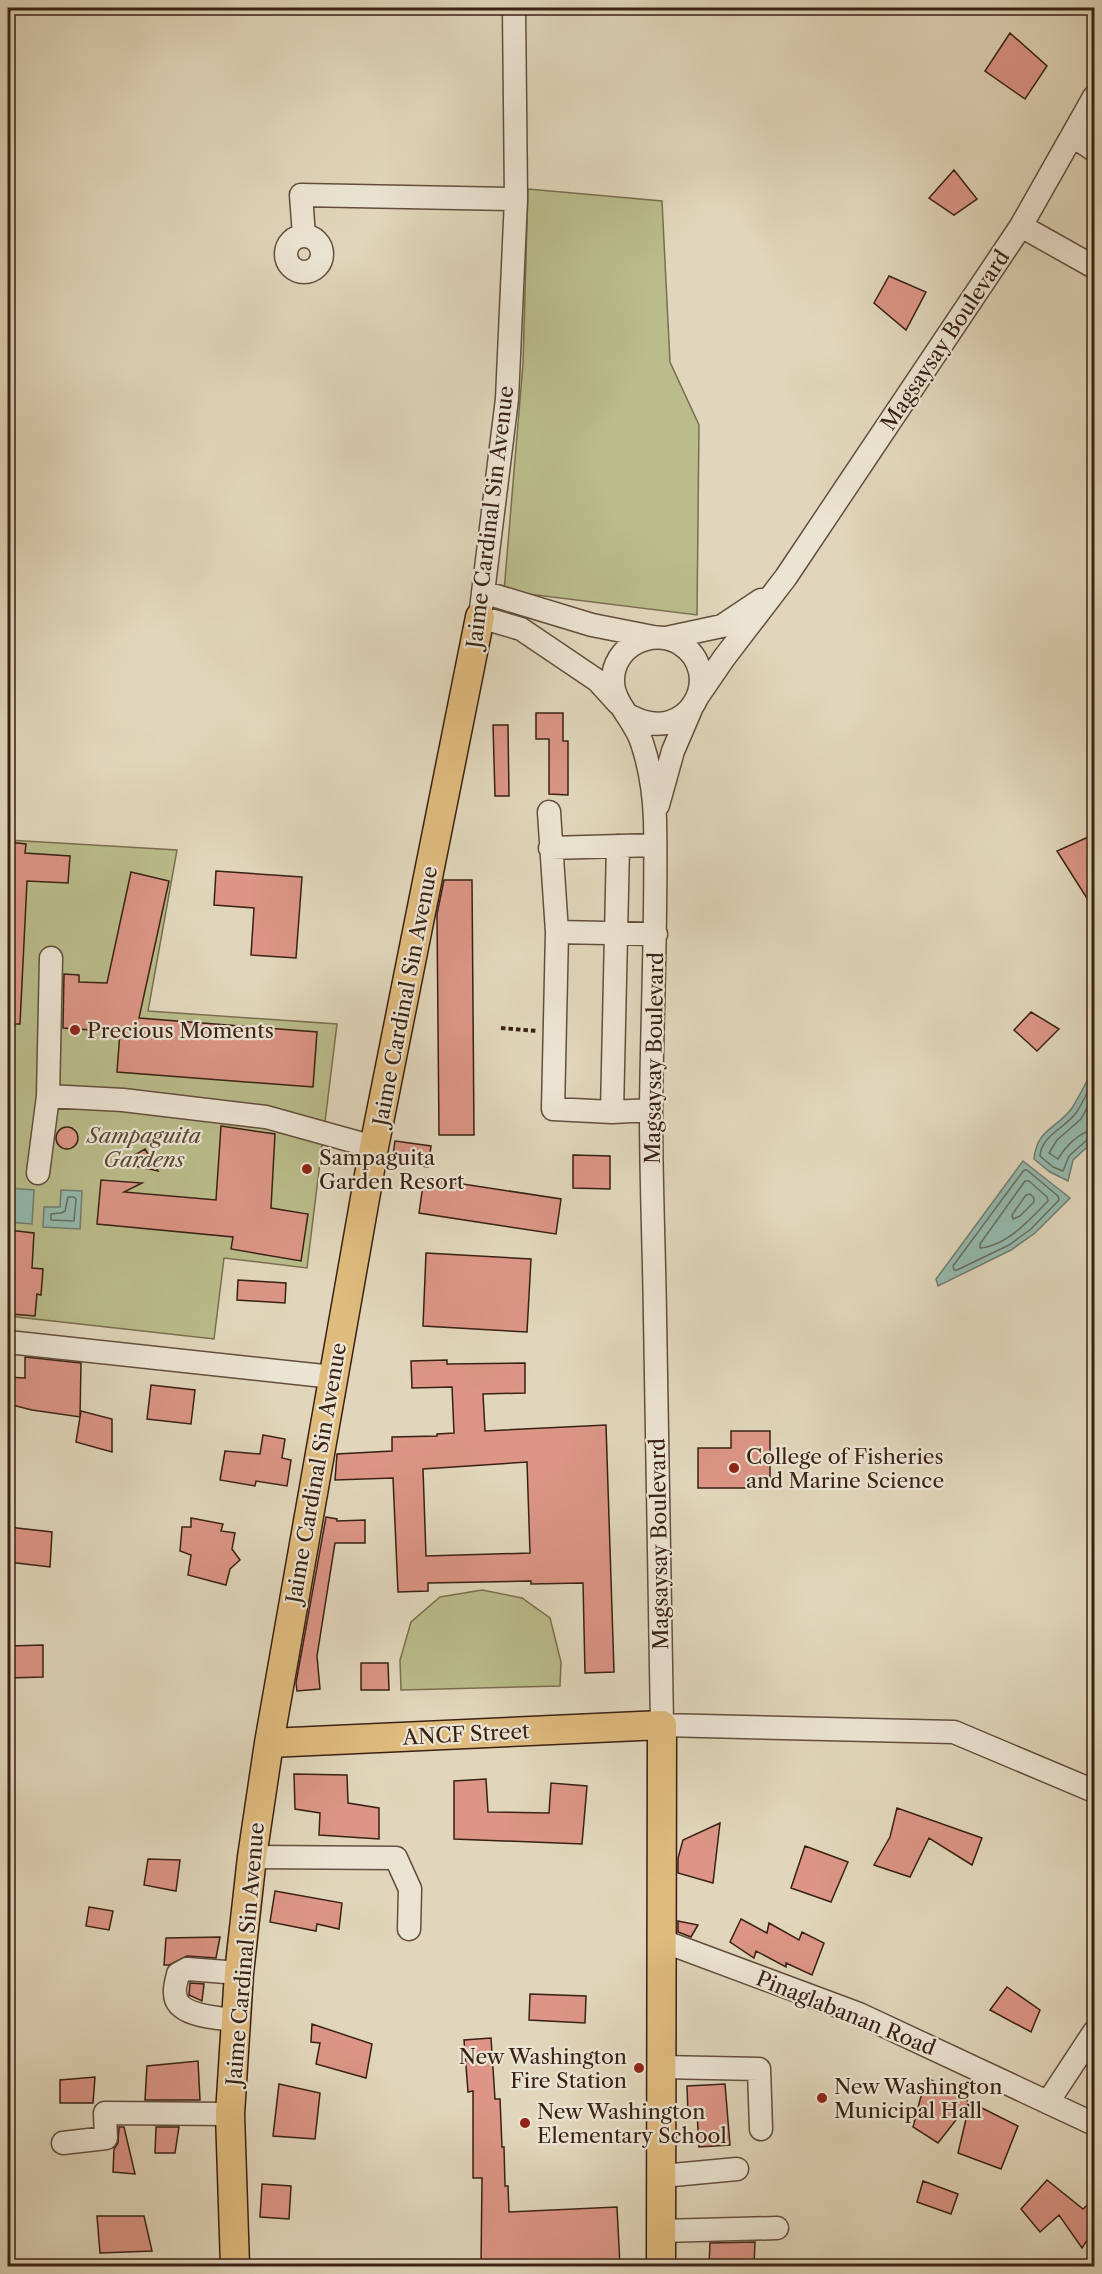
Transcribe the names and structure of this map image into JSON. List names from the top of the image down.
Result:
{
  "streets": {
    "main road": ["Magsaysay Boulevard", "Jaime Cardinal Sin Avenue", "ANCF Street"],
    "street": ["Pinaglabanan Road"]
  },
  "crossings": [
    ["Magsaysay Boulevard", "Jaime Cardinal Sin Avenue"],
    ["Magsaysay Boulevard", "ANCF Street"],
    ["Magsaysay Boulevard", "Pinaglabanan Road"],
    ["Jaime Cardinal Sin Avenue", "ANCF Street"]
  ],
  "parks": ["Sampaguita Gardens"],
  "places": [
    "Precious Moments",
    "Sampaguita Garden Resort",
    "College of Fisheries and Marine Science",
    "New Washington Fire Station",
    "New Washington Municipal Hall",
    "New Washington Elementary School"
  ]
}
